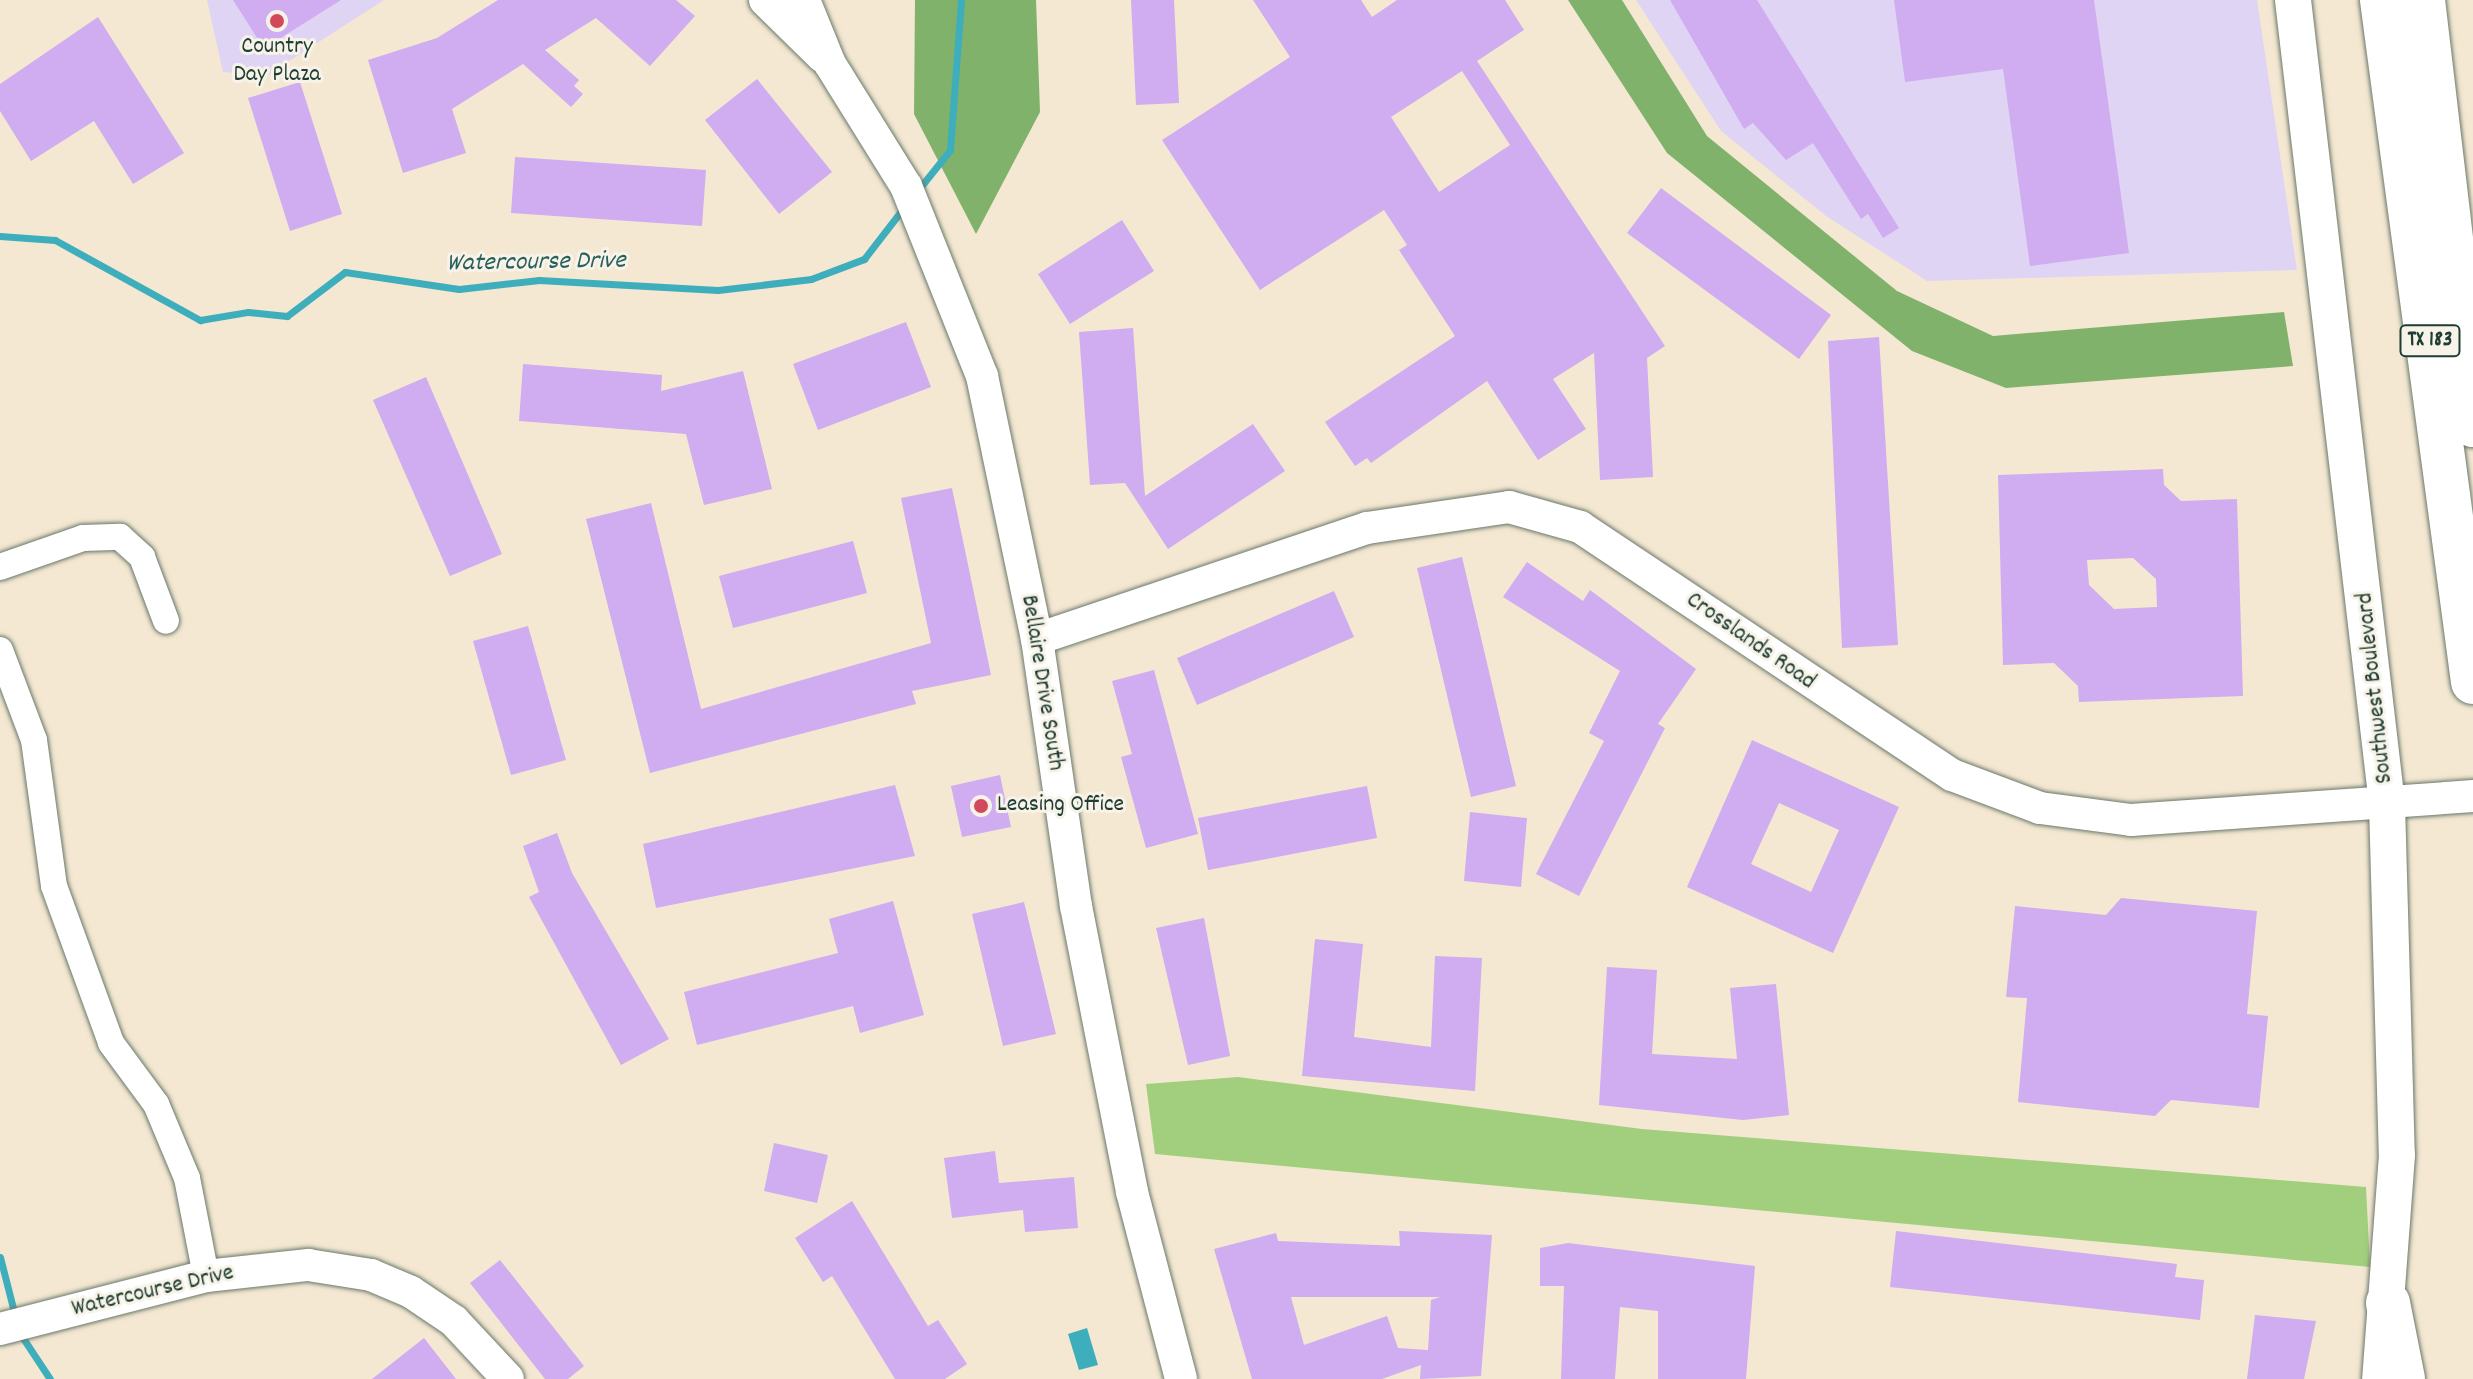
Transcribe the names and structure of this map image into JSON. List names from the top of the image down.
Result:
{
  "streets": {
    "highway": ["TX 183"],
    "main road": ["Southwest Boulevard"],
    "street": ["Crosslands Road", "Bellaire Drive South", "Watercourse Drive"]
  },
  "crossings": [
    ["Crosslands Road", "Bellaire Drive South"],
    ["Crosslands Road", "Southwest Boulevard"]
  ],
  "water": ["Watercourse Drive"],
  "places": ["Country Day Plaza", "Leasing Office"]
}
